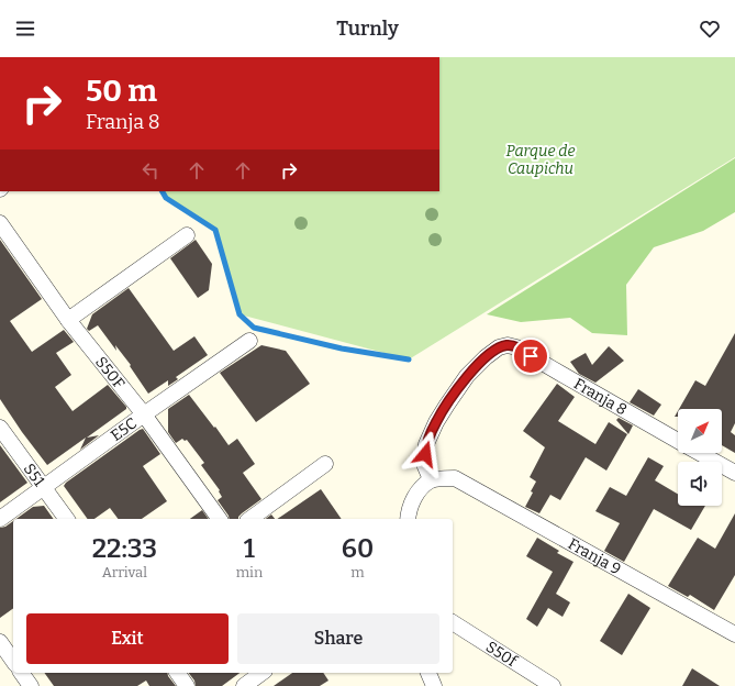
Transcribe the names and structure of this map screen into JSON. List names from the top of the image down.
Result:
{
  "streets": {
    "street": [
      "S50F",
      "Franja 8",
      "E5C",
      "S51",
      "Franja 9",
      "S50f"
    ]
  },
  "crossings": [
    ["S50F", "E5C"],
    ["Franja 8", "Franja 9"],
    ["E5C", "S51"]
  ],
  "parks": ["Parque de Caupichu"],
  "north": "top right",
  "page": {
    "header": "Turnly",
    "turn": ["50 m", "Franja 8"],
    "eta": [
      "22:33",
      "Arrival",
      "1",
      "min",
      "60",
      "m"
    ],
    "buttons": ["Exit", "Share"]
  }
}
